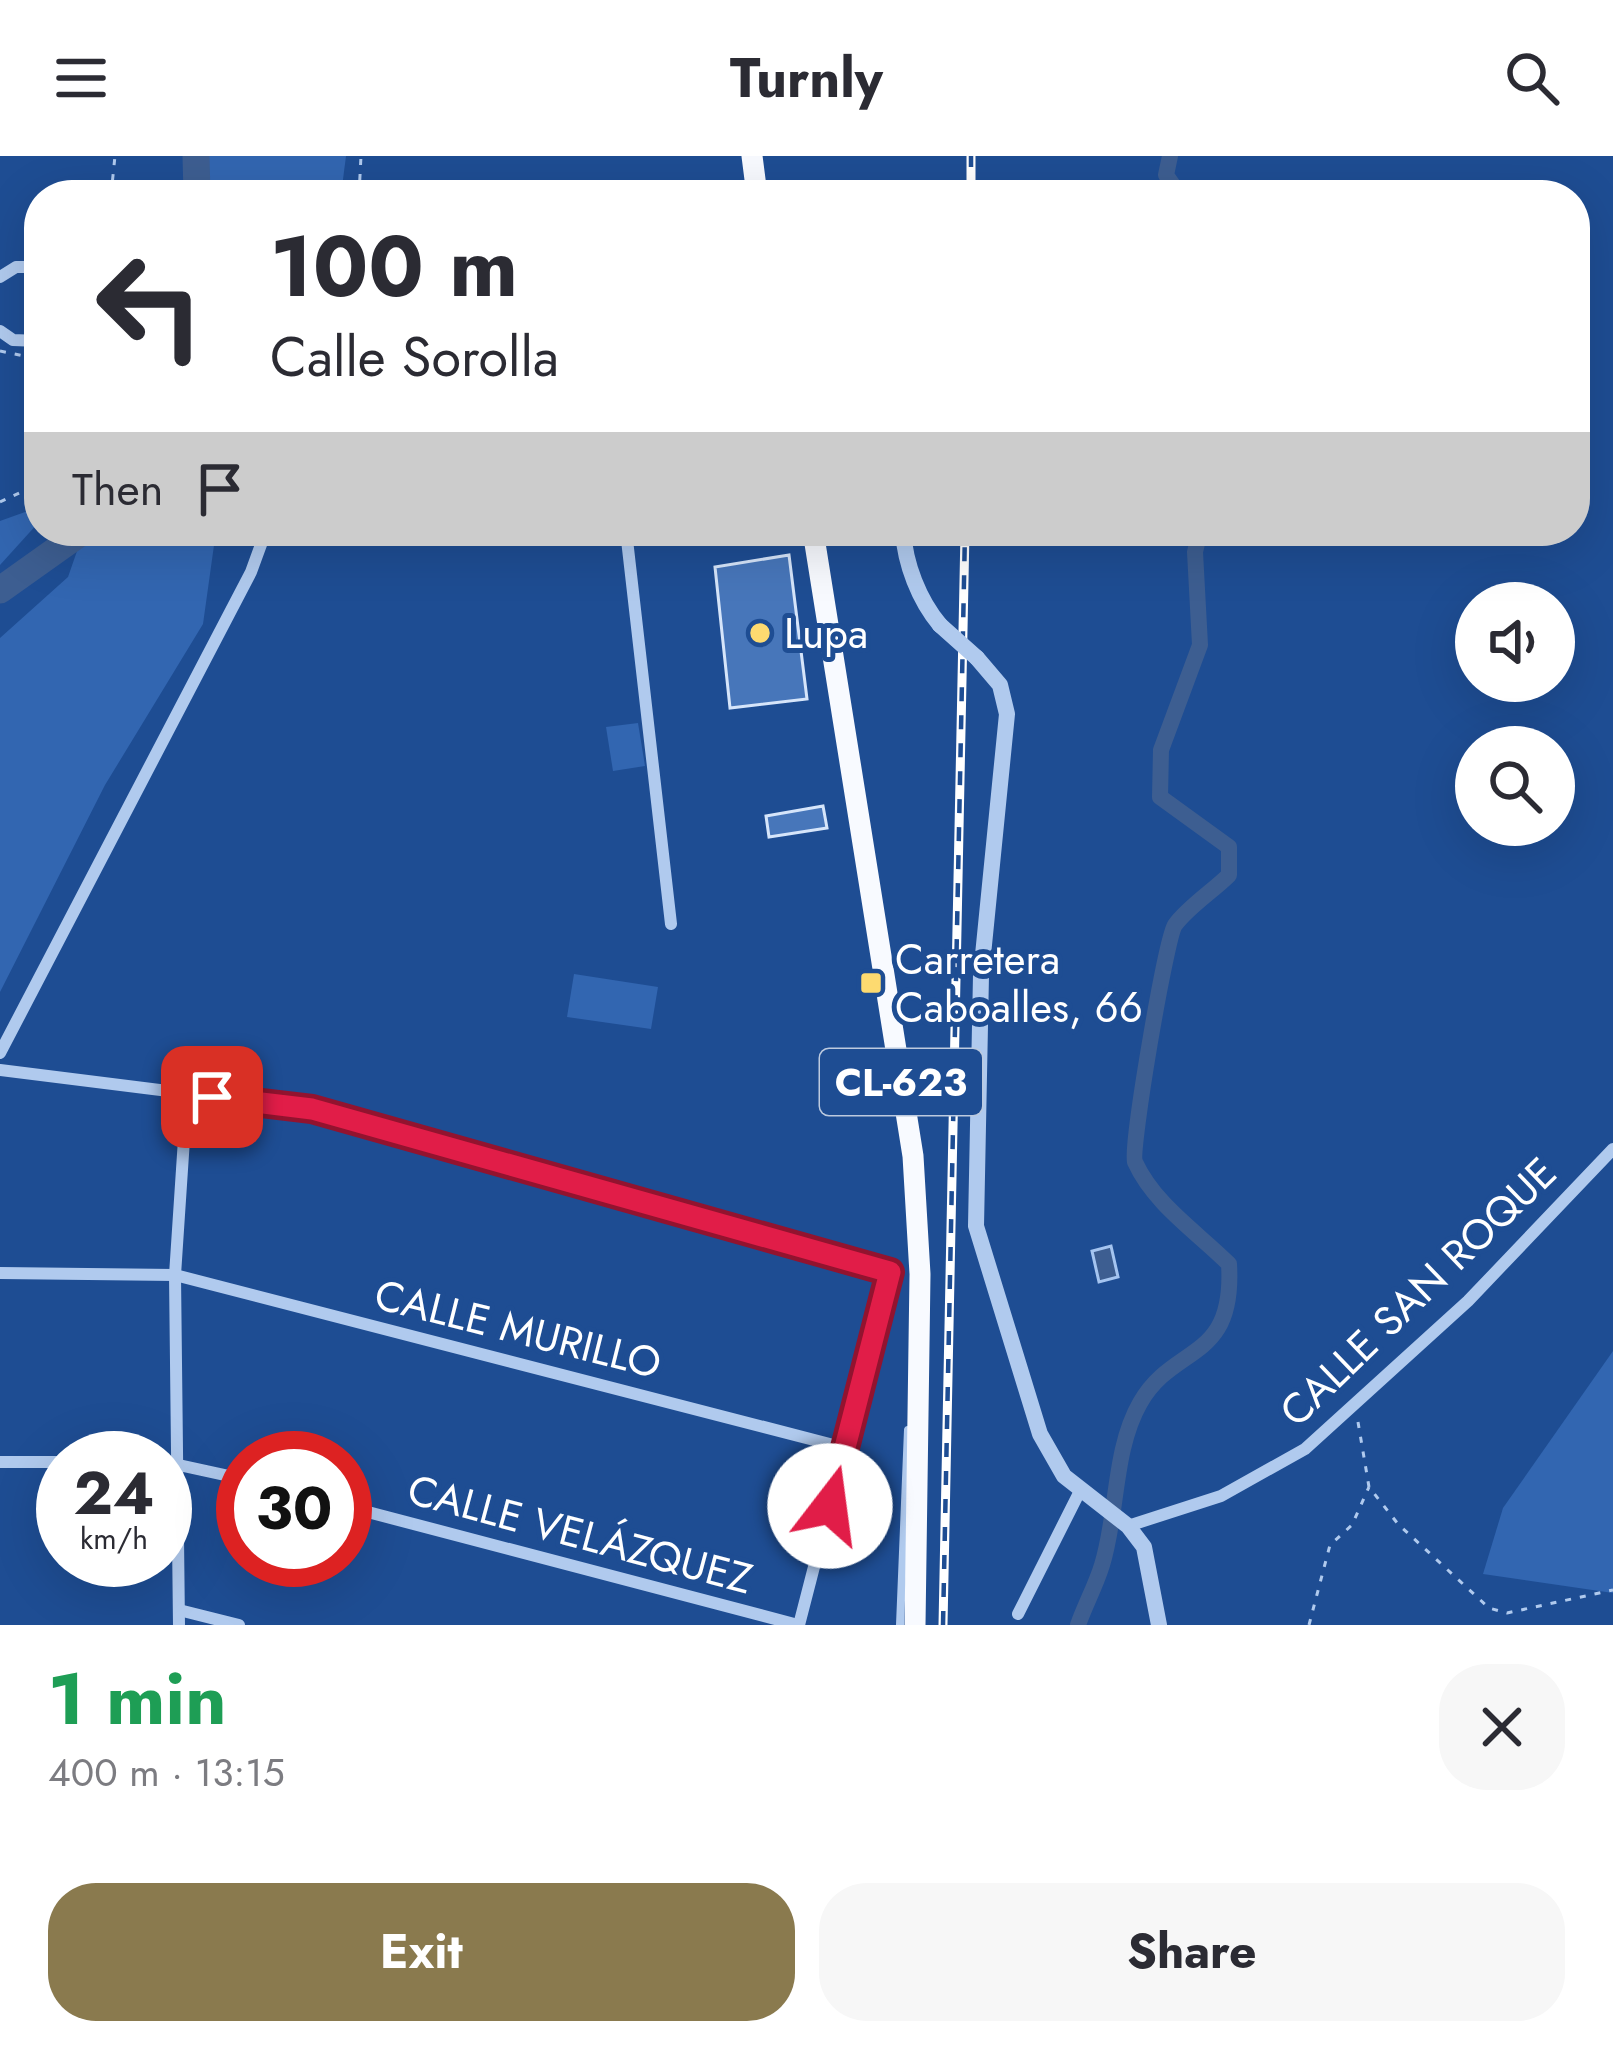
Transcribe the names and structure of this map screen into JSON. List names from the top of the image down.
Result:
{
  "streets": {
    "main road": ["CL-623"],
    "street": ["CALLE SAN ROQUE", "CALLE MURILLO", "CALLE VELÁZQUEZ"]
  },
  "places": {
    "other": ["Lupa"],
    "transit": ["Carretera Caboalles, 66"]
  },
  "page": {
    "header": "Turnly",
    "turn": ["100 m", "Calle Sorolla"],
    "then": "Then",
    "speed": "24 km/h",
    "limit": "30",
    "heading": ["1 min", "400 m · 13:15"],
    "buttons": ["Exit", "Share"]
  }
}
